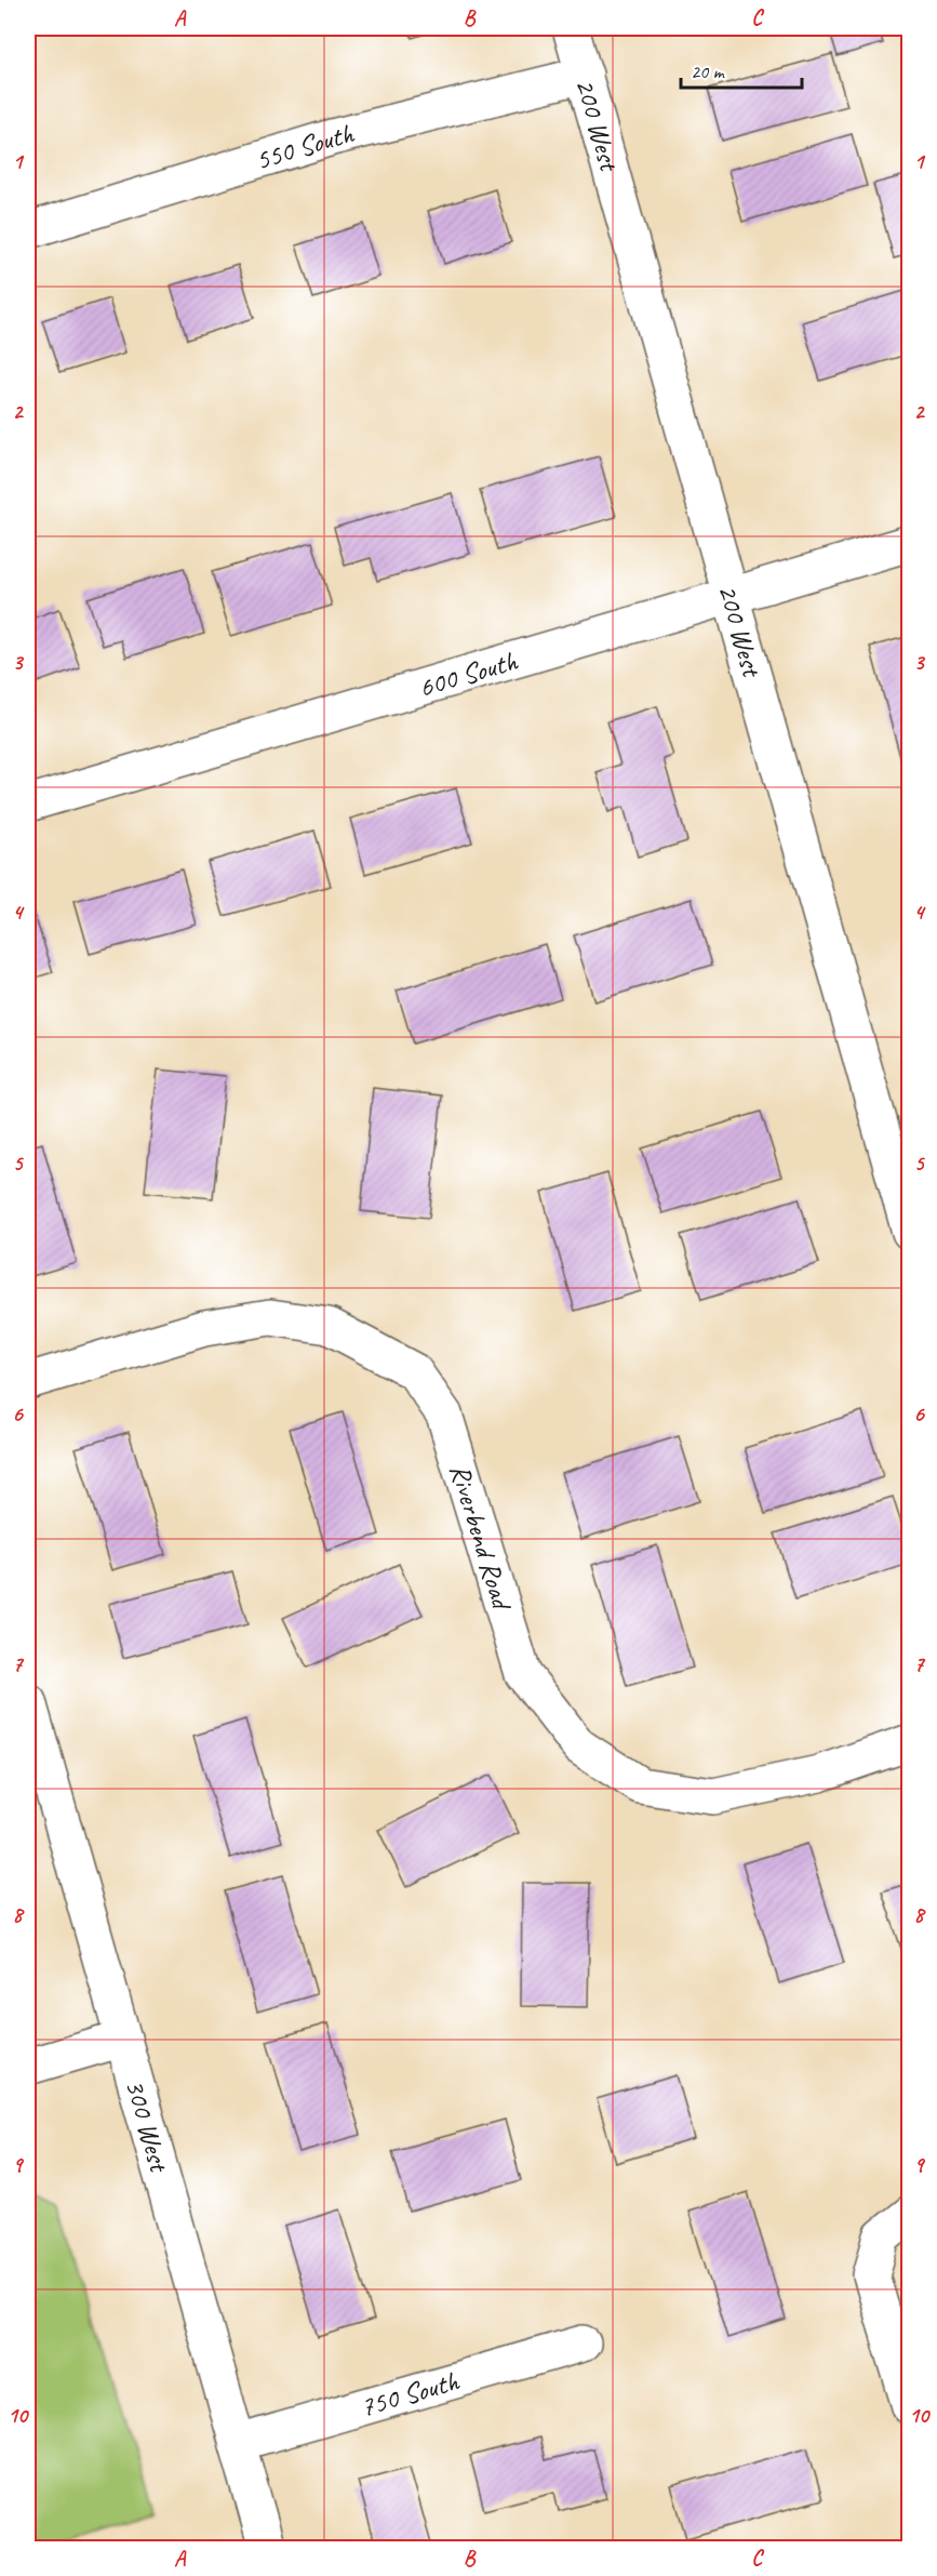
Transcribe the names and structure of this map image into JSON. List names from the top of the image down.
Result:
{
  "streets": {
    "street": [
      "200 West",
      "550 South",
      "600 South",
      "Riverbend Road",
      "300 West",
      "750 South"
    ]
  },
  "crossings": [
    ["200 West", "550 South"],
    ["200 West", "600 South"],
    ["300 West", "750 South"]
  ],
  "scale_bar": "20 m",
  "grid": {
    "columns": ["A", "B", "C"],
    "rows": [
      "1",
      "2",
      "3",
      "4",
      "5",
      "6",
      "7",
      "8",
      "9",
      "10"
    ]
  }
}
